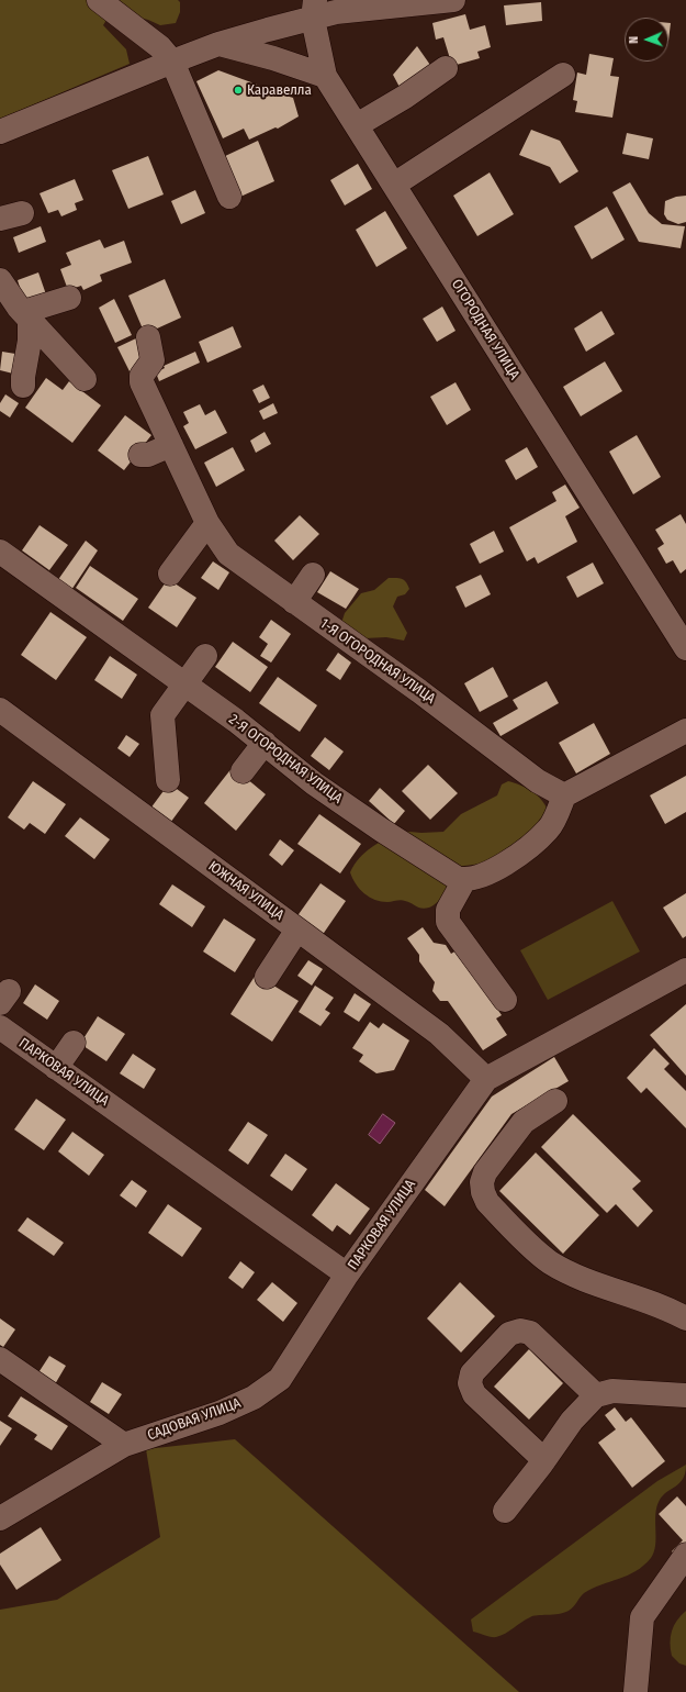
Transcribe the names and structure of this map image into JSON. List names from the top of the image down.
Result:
{
  "streets": {
    "street": [
      "ОГОРОДНАЯ УЛИЦА",
      "1-Я ОГОРОДНАЯ УЛИЦА",
      "2-Я ОГОРОДНАЯ УЛИЦА",
      "ЮЖНАЯ УЛИЦА",
      "ПАРКОВАЯ УЛИЦА",
      "САДОВАЯ УЛИЦА"
    ]
  },
  "crossings": [
    ["ЮЖНАЯ УЛИЦА", "ПАРКОВАЯ УЛИЦА"],
    ["ПАРКОВАЯ УЛИЦА", "САДОВАЯ УЛИЦА"]
  ],
  "places": ["Каравелла"],
  "north": "left"
}
